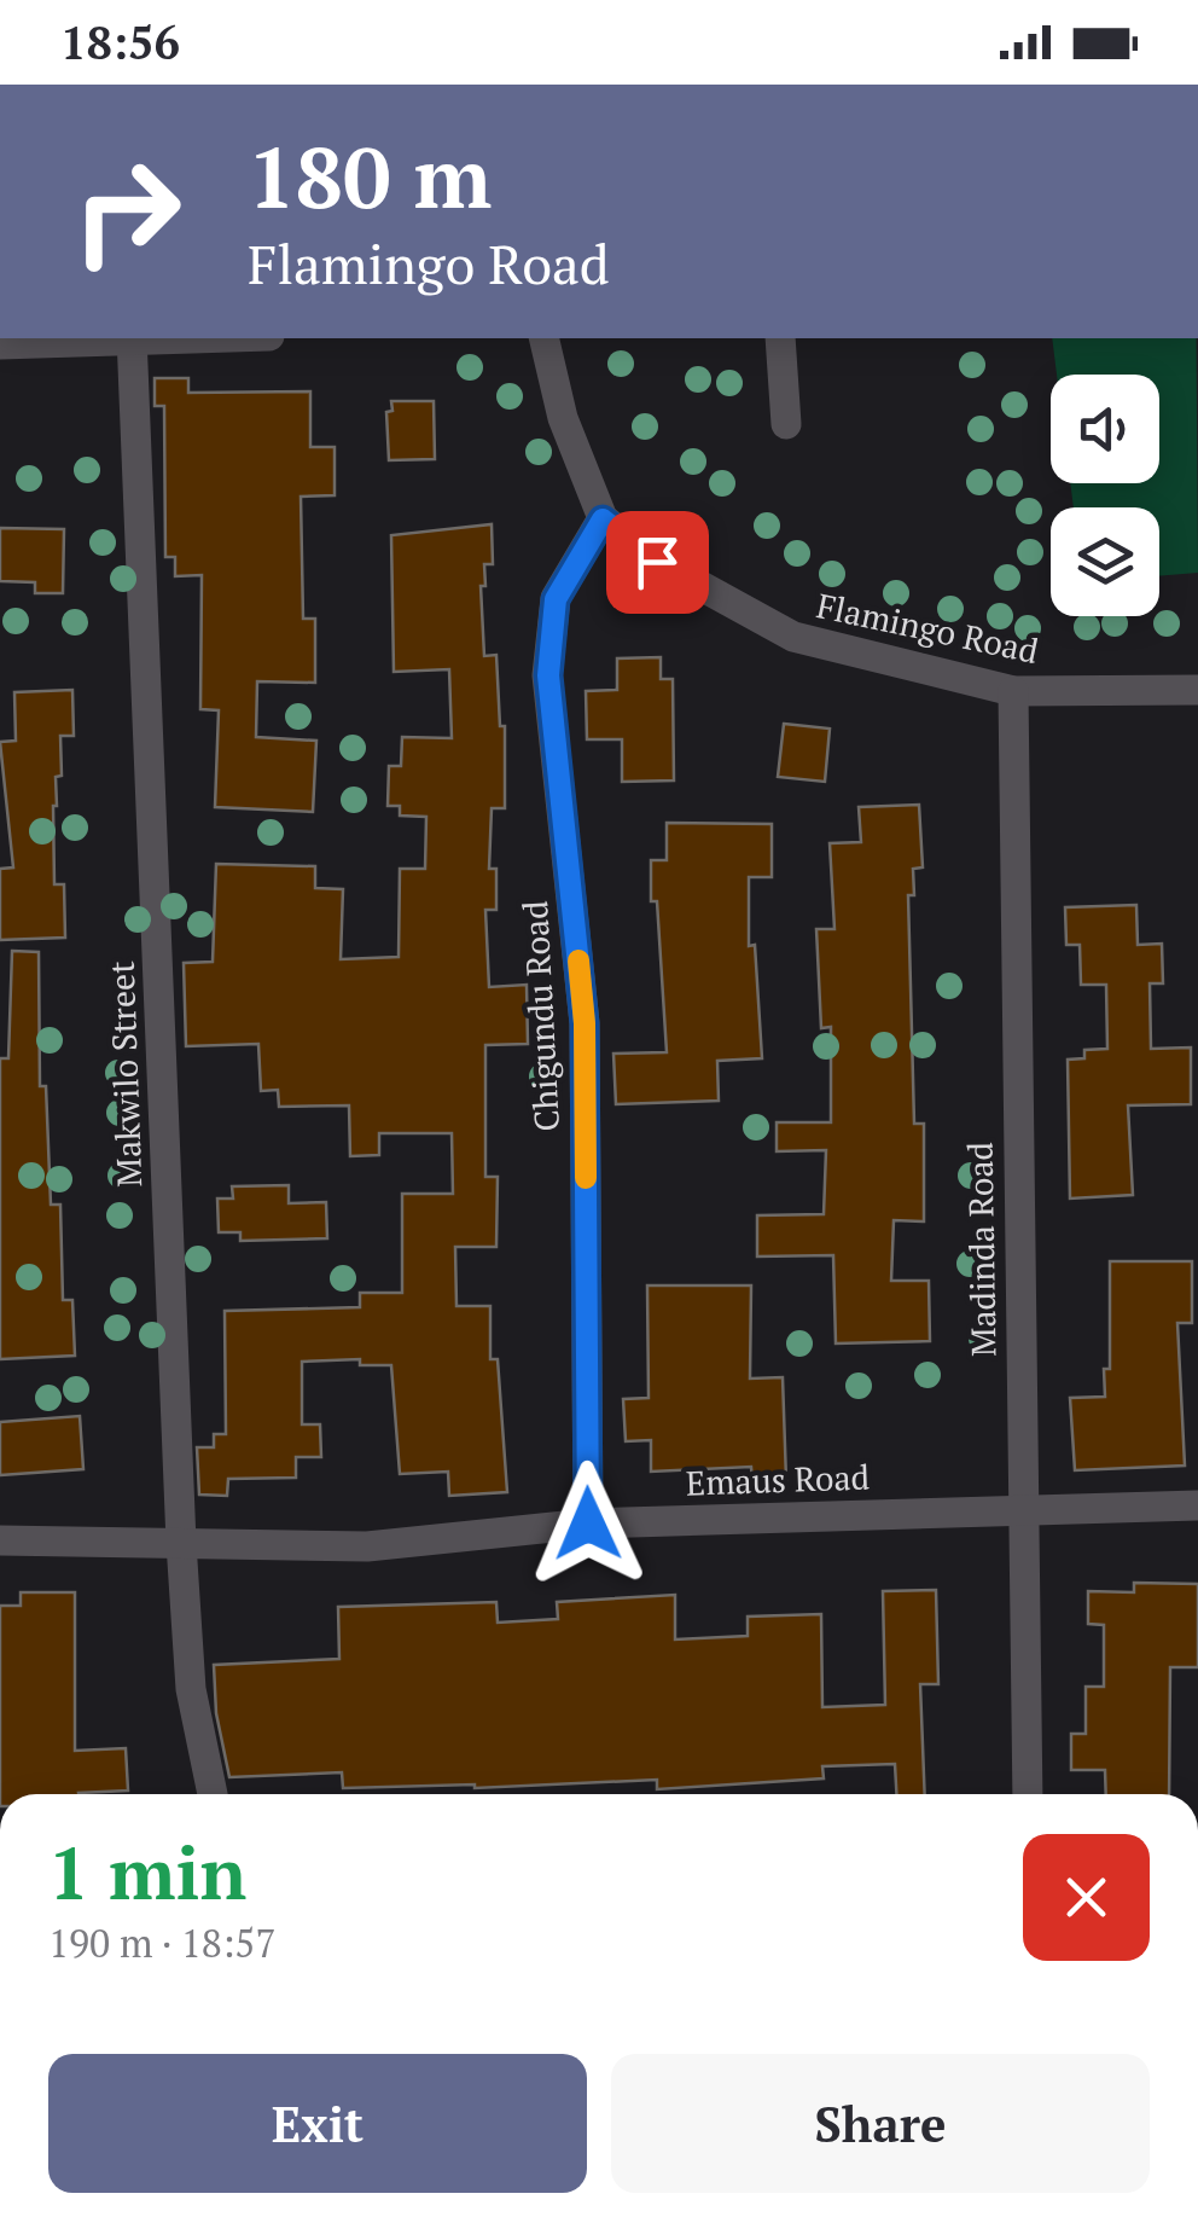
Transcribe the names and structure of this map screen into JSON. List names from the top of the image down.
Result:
{
  "streets": {
    "street": [
      "Flamingo Road",
      "Chigundu Road",
      "Makwilo Street",
      "Madinda Road",
      "Emaus Road"
    ]
  },
  "crossings": [
    ["Flamingo Road", "Chigundu Road"],
    ["Flamingo Road", "Madinda Road"],
    ["Chigundu Road", "Emaus Road"],
    ["Makwilo Street", "Emaus Road"],
    ["Madinda Road", "Emaus Road"]
  ],
  "page": {
    "status": "18:56",
    "turn": ["180 m", "Flamingo Road"],
    "heading": ["1 min", "190 m · 18:57"],
    "buttons": ["Exit", "Share"]
  }
}
